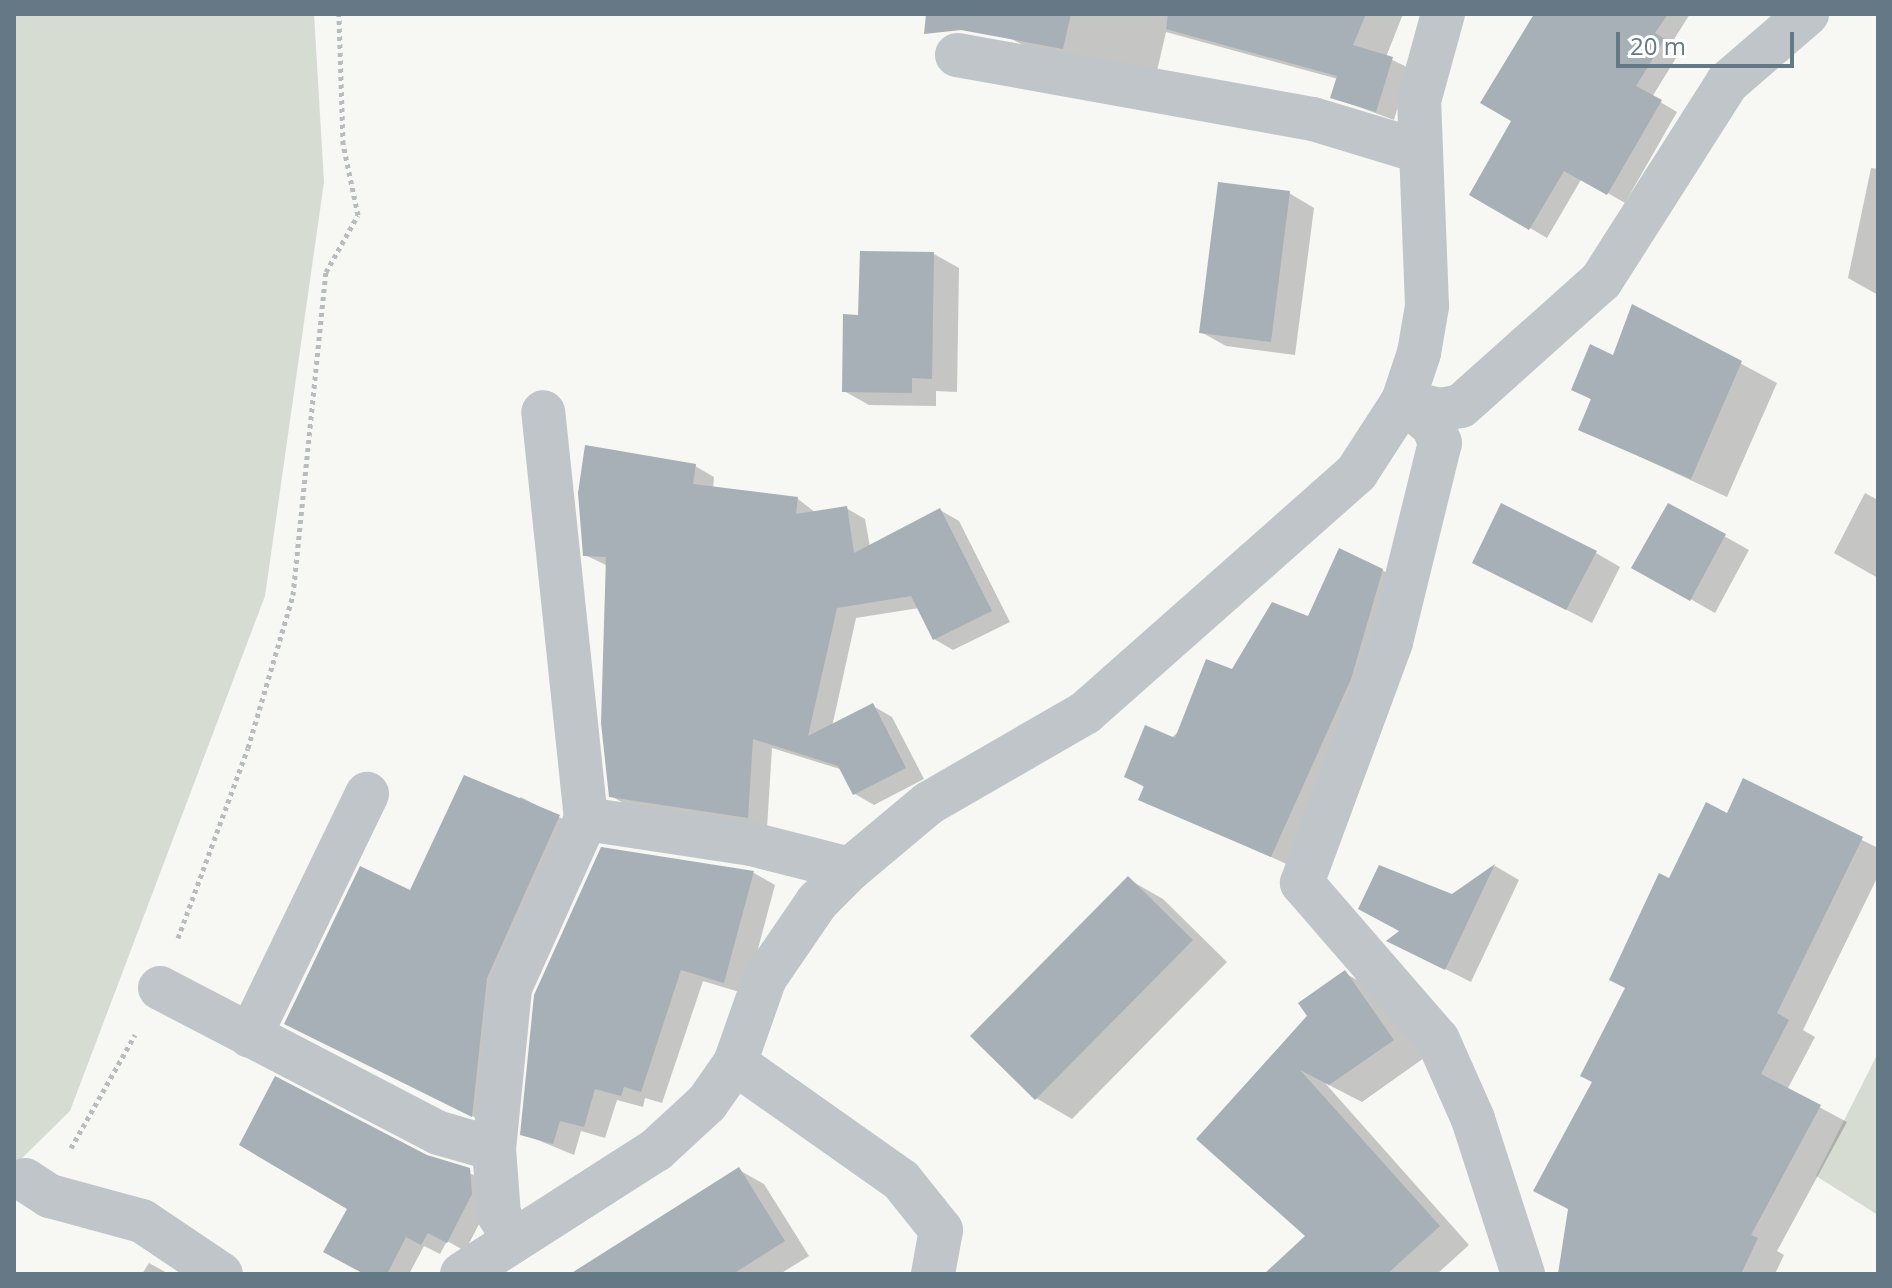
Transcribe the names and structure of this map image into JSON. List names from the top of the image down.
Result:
{
  "scale_bar": "20 m"
}
